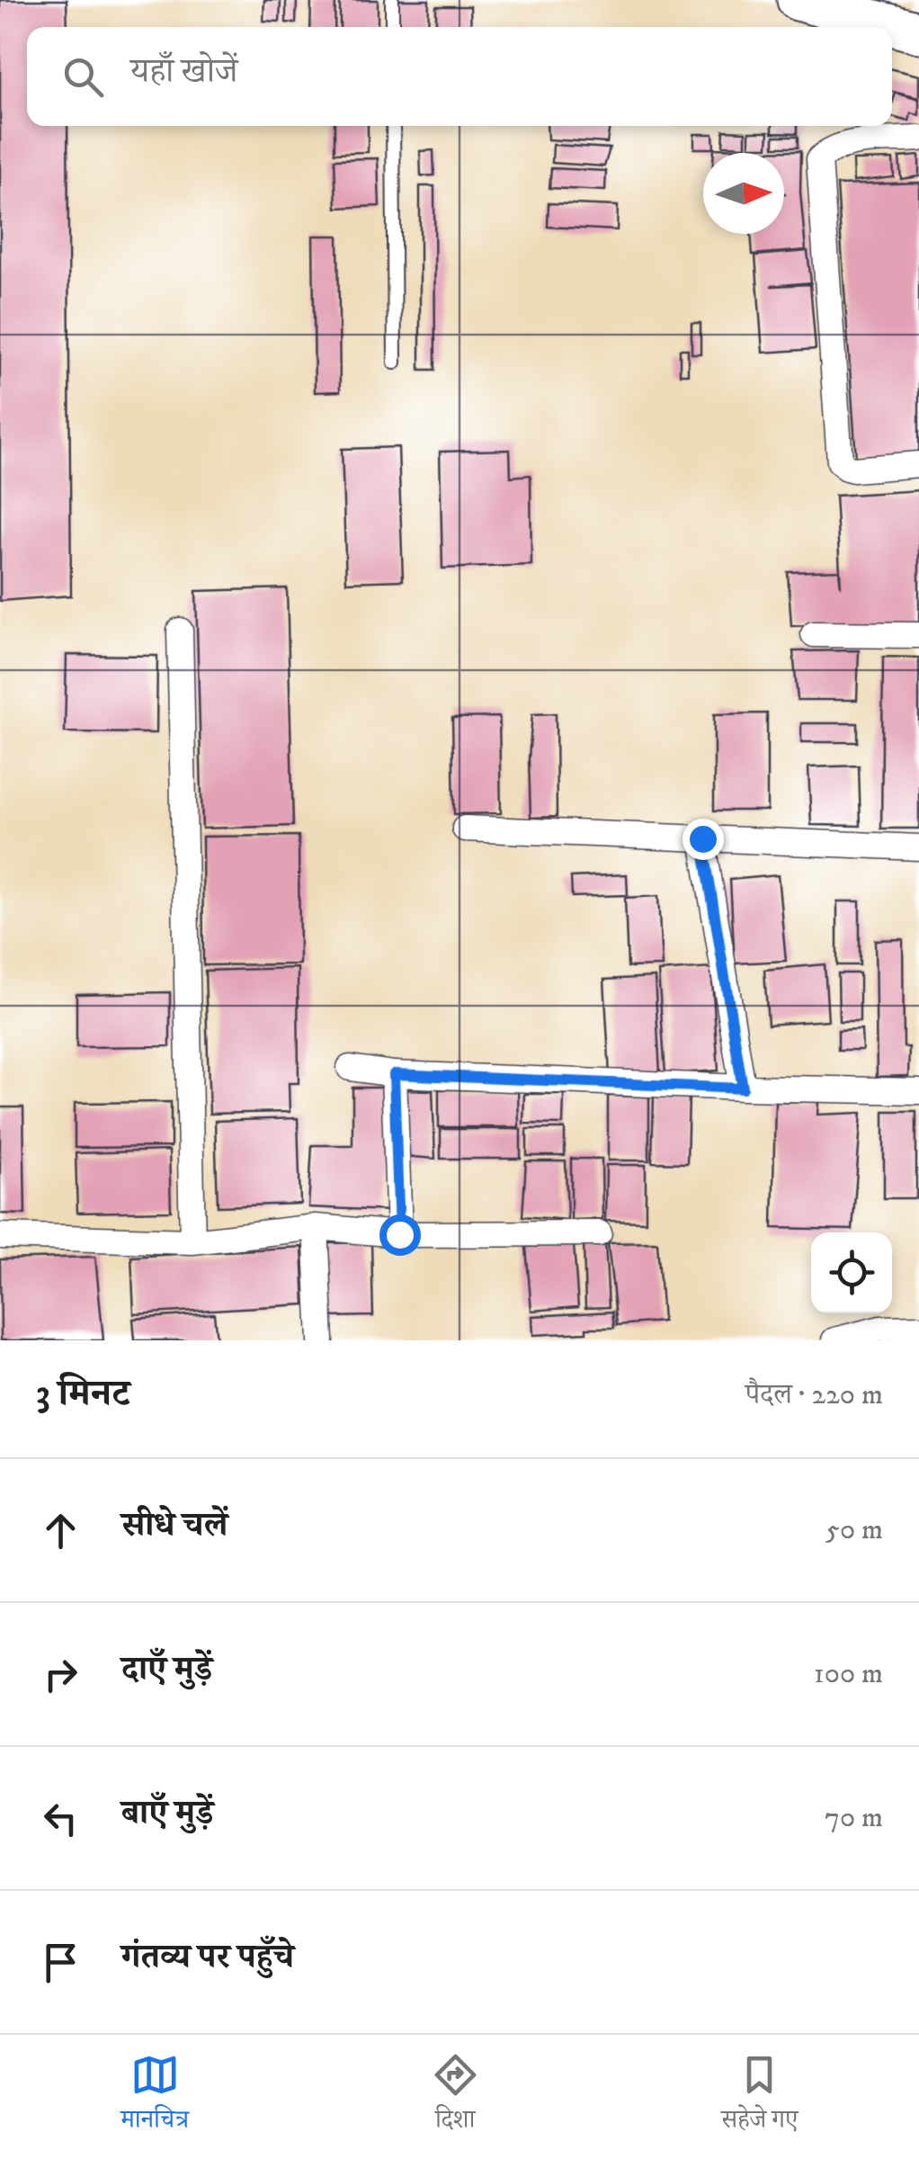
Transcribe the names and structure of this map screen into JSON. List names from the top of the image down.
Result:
{
  "north": "right",
  "page": {
    "search": "यहाँ खोजें",
    "heading": ["3 मिनट", "पैदल · 220 m"],
    "list": [
      ["सीधे चलें", "50 m"],
      ["दाएँ मुड़ें", "100 m"],
      ["बाएँ मुड़ें", "70 m"],
      "गंतव्य पर पहुँचे"
    ],
    "nav": ["मानचित्र", "दिशा", "सहेजे गए"]
  }
}
